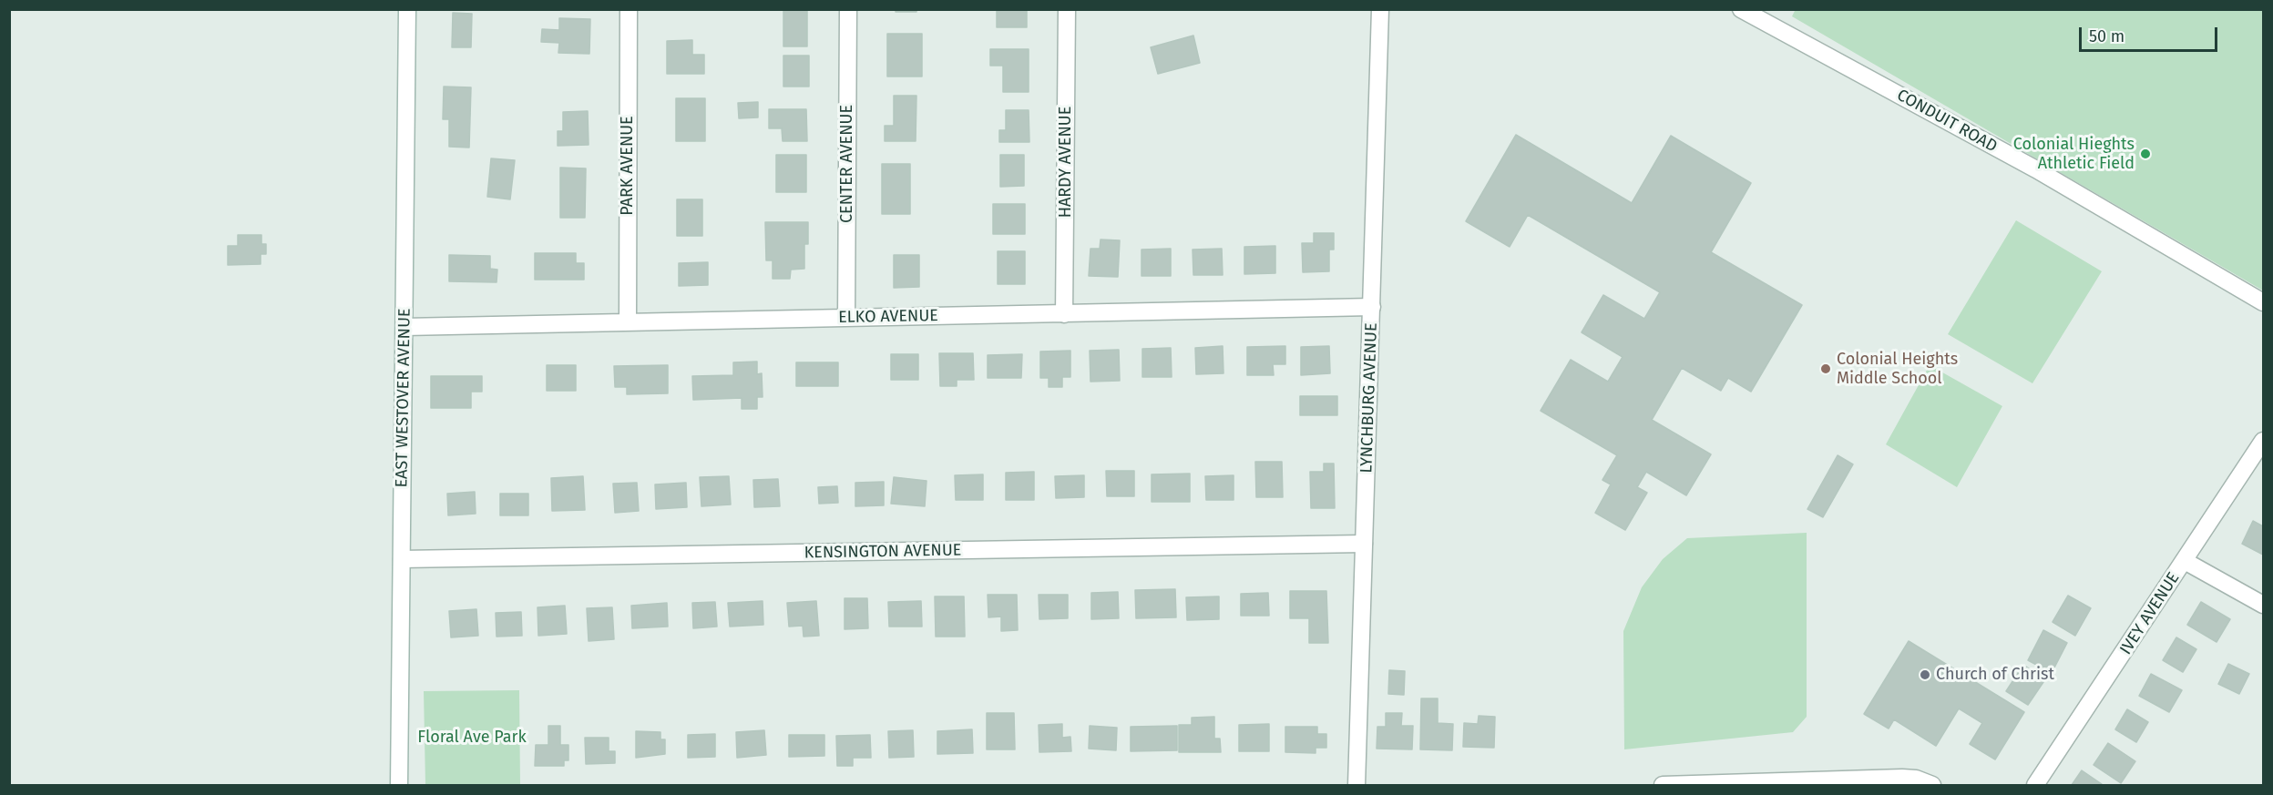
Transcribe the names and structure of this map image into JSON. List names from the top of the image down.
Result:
{
  "streets": {
    "street": [
      "CONDUIT ROAD",
      "HARDY AVENUE",
      "CENTER AVENUE",
      "PARK AVENUE",
      "ELKO AVENUE",
      "EAST WESTOVER AVENUE",
      "LYNCHBURG AVENUE",
      "KENSINGTON AVENUE",
      "IVEY AVENUE"
    ]
  },
  "crossings": [
    ["HARDY AVENUE", "ELKO AVENUE"],
    ["CENTER AVENUE", "ELKO AVENUE"],
    ["PARK AVENUE", "ELKO AVENUE"],
    ["ELKO AVENUE", "EAST WESTOVER AVENUE"],
    ["ELKO AVENUE", "LYNCHBURG AVENUE"],
    ["EAST WESTOVER AVENUE", "KENSINGTON AVENUE"],
    ["LYNCHBURG AVENUE", "KENSINGTON AVENUE"]
  ],
  "parks": ["Floral Ave Park"],
  "places": ["Colonial Hieghts Athletic Field", "Colonial Heights Middle School", "Church of Christ"],
  "scale_bar": "50 m"
}
